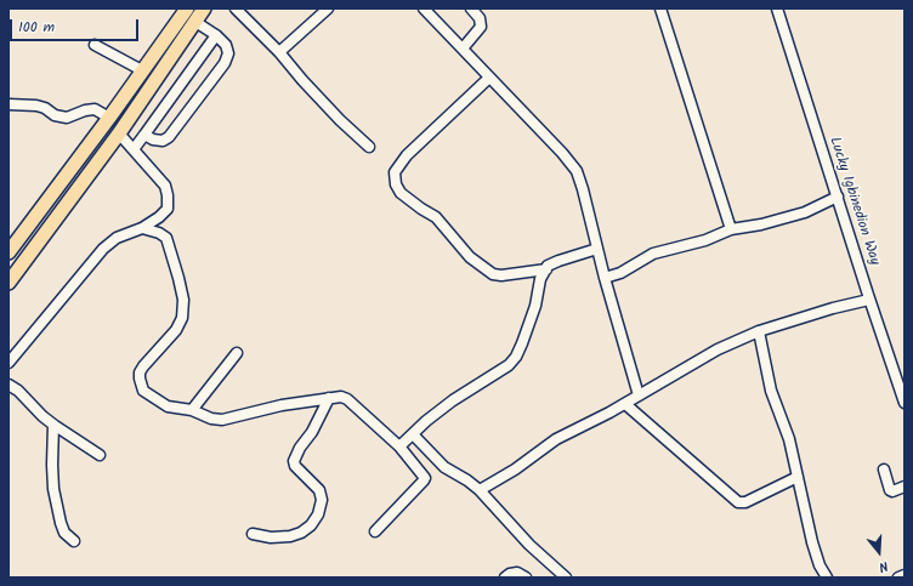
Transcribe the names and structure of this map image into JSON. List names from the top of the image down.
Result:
{
  "streets": {
    "street": ["Lucky Igbinedion Way"]
  },
  "scale_bar": "100 m",
  "north": "bottom"
}
